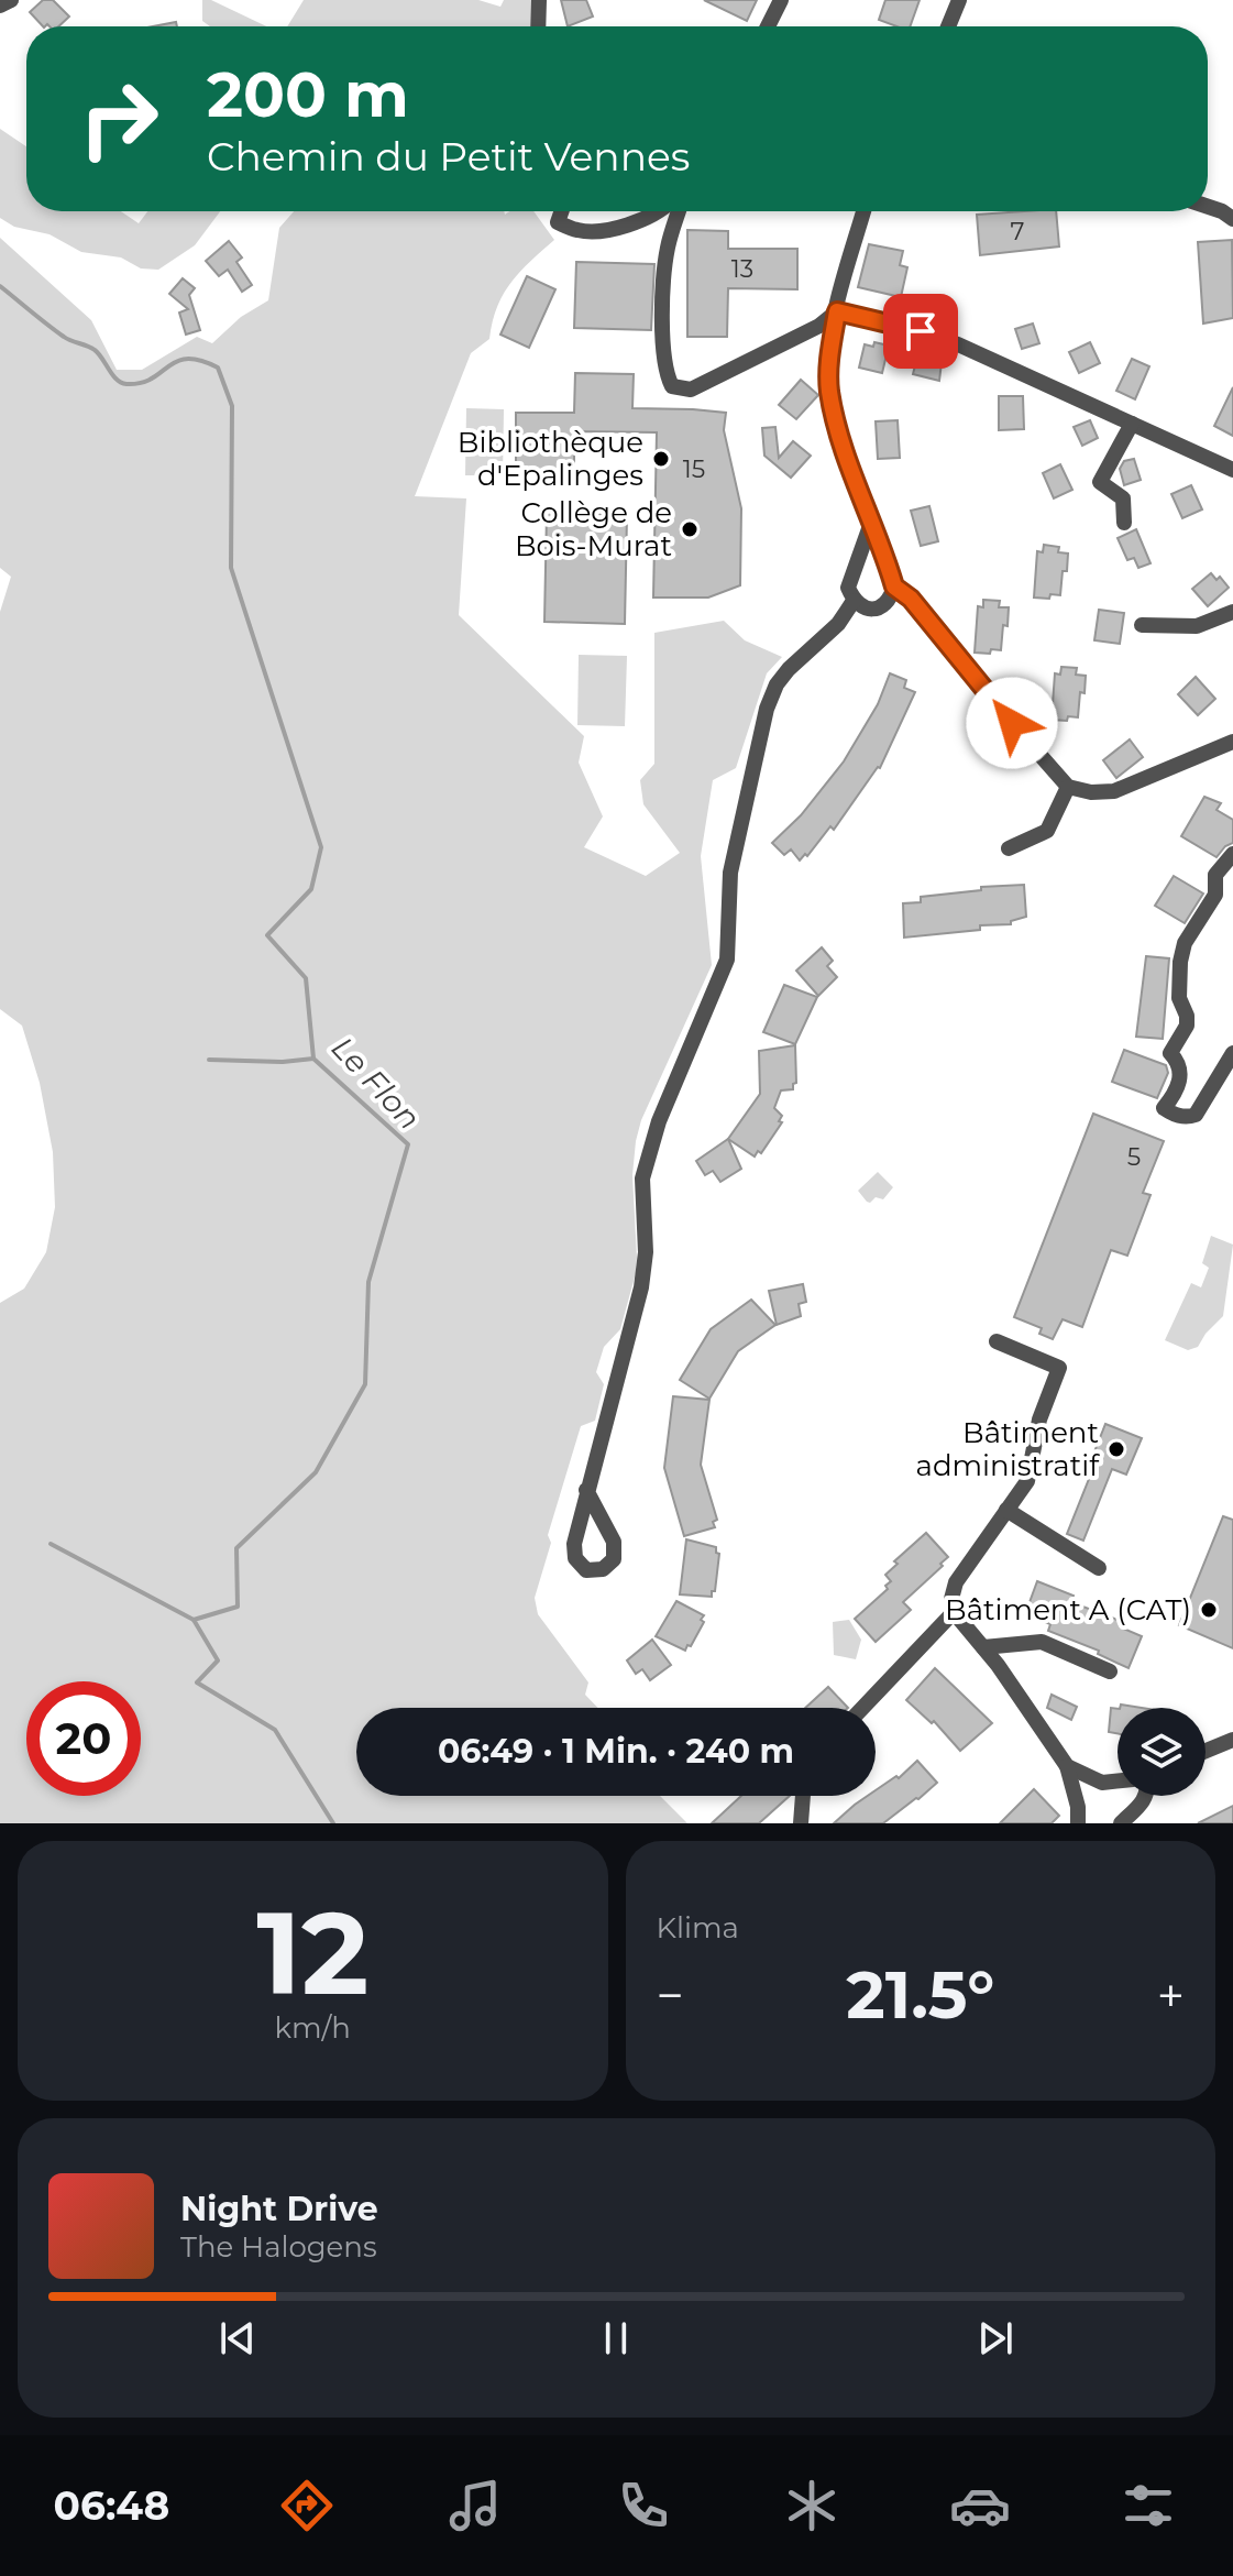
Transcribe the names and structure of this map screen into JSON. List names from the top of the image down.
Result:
{
  "water": ["Le Flon"],
  "places": [
    "Bibliothèque d'Epalinges",
    "Collège de Bois-Murat",
    "Bâtiment administratif",
    "Bâtiment A (CAT)"
  ],
  "house_numbers": [
    "7",
    "13",
    "15",
    "5"
  ],
  "page": {
    "turn": ["200 m", "Chemin du Petit Vennes"],
    "limit": "20",
    "trip": "06:49 · 1 Min. · 240 m",
    "tile": [
      ["12", "km/h"],
      "Klima"
    ],
    "heat": ["−", "21.5°", "+"],
    "song": ["Night Drive", "The Halogens"],
    "tabs": "06:48"
  }
}
